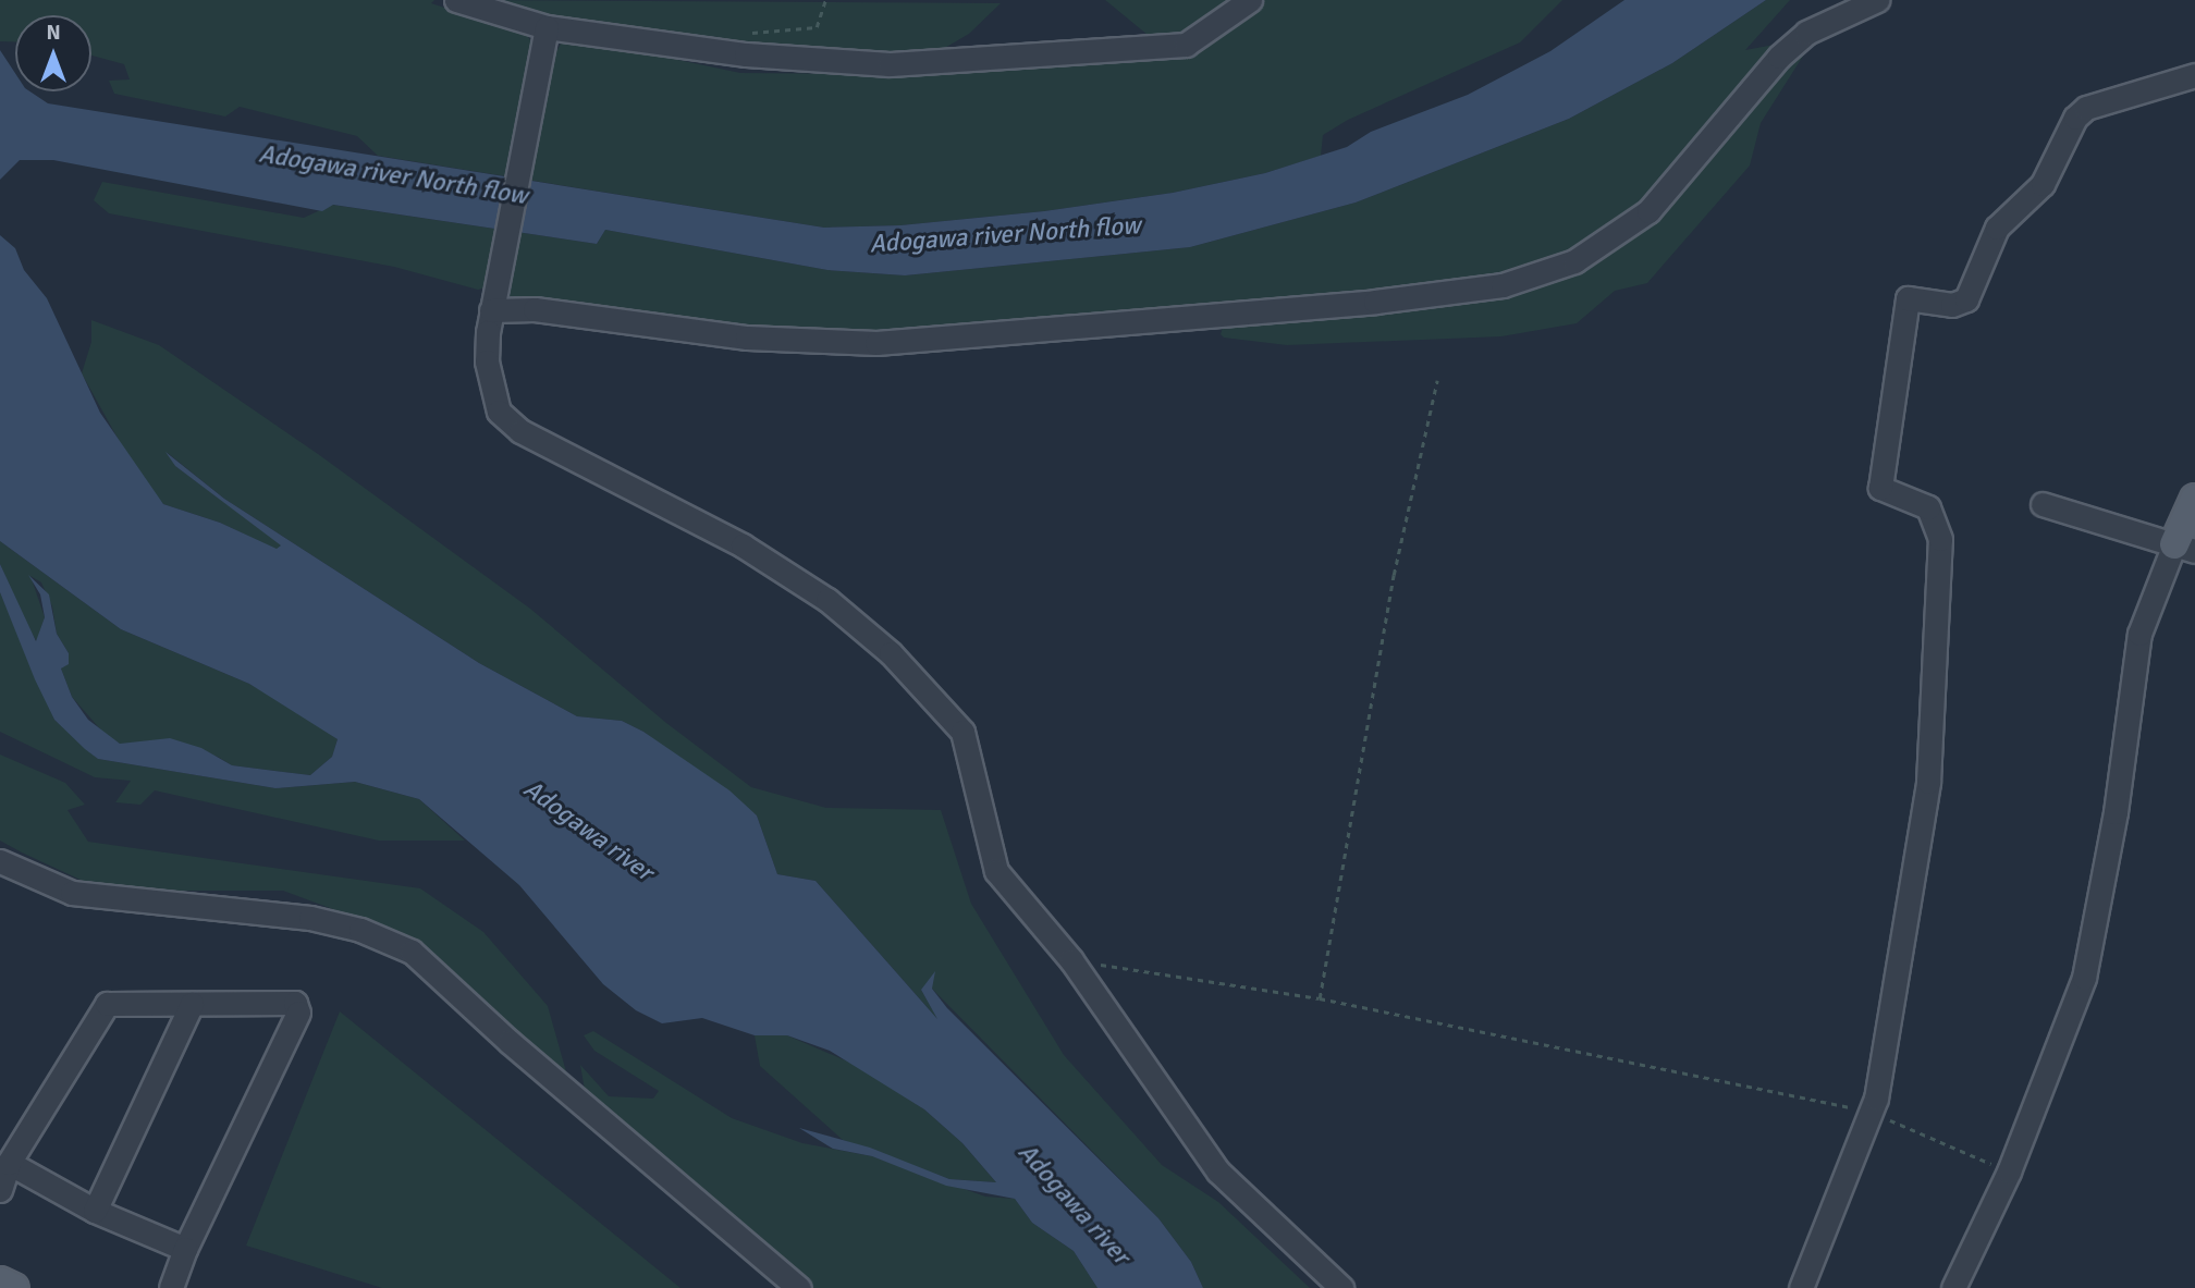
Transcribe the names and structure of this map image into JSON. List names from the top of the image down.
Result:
{
  "water": ["Adogawa river North flow", "Adogawa river"],
  "north": "top"
}
